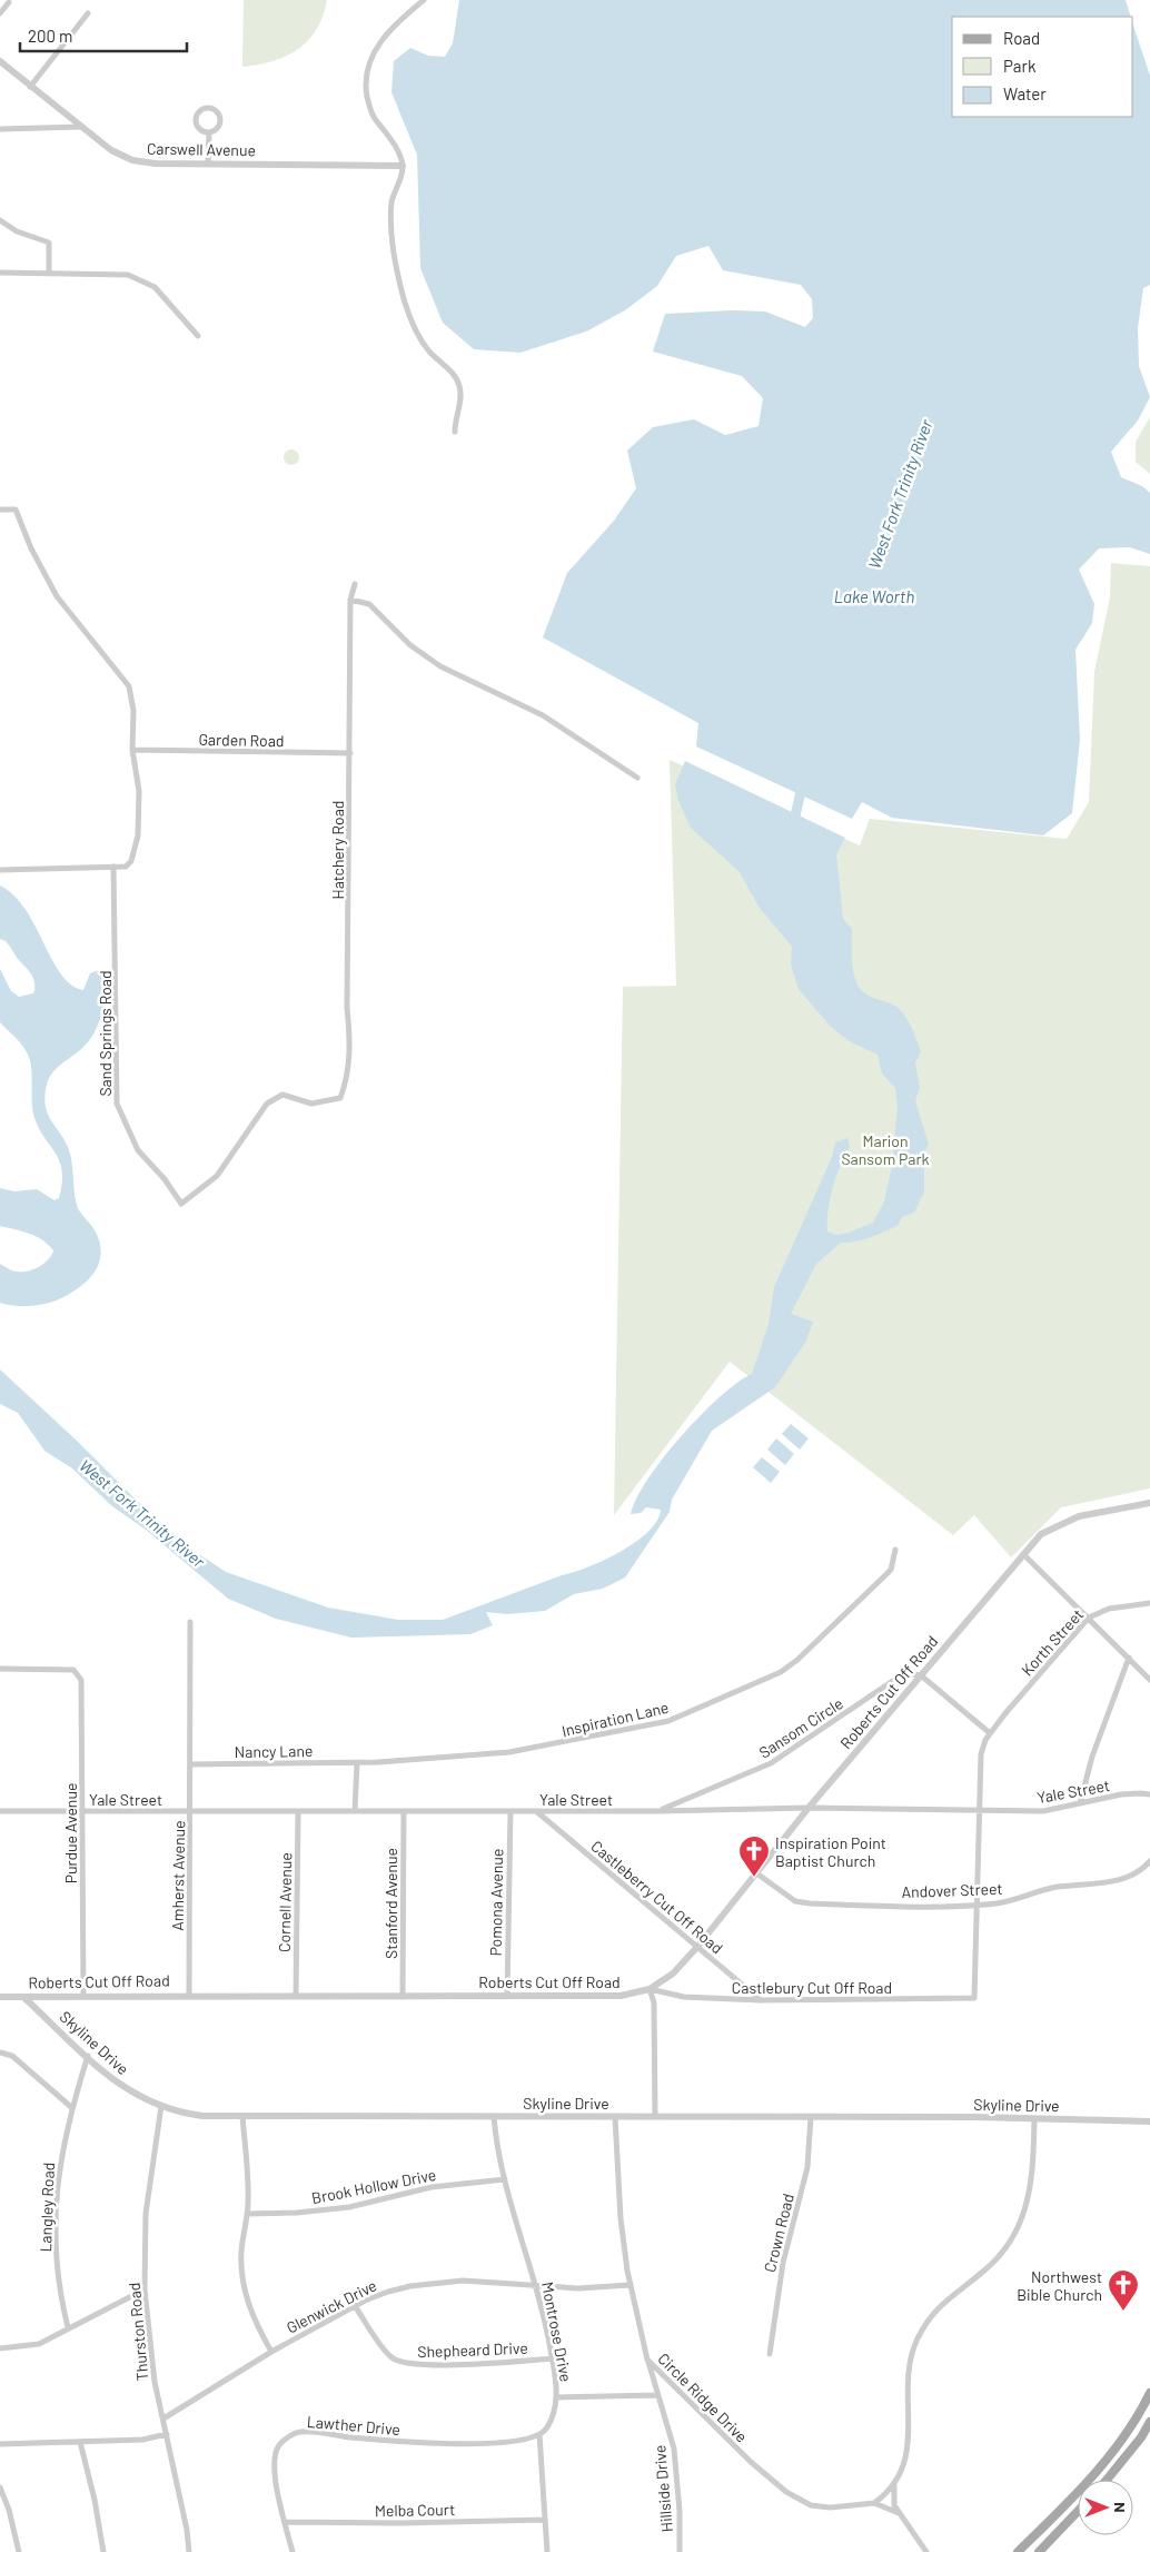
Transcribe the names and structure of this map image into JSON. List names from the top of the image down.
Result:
{
  "streets": {
    "street": [
      "Carswell Avenue",
      "Garden Road",
      "Hatchery Road",
      "Sand Springs Road",
      "Korth Street",
      "Roberts Cut Off Road",
      "Inspiration Lane",
      "Sansom Circle",
      "Nancy Lane",
      "Yale Street",
      "Purdue Avenue",
      "Amherst Avenue",
      "Andover Street",
      "Castleberry Cut Off Road",
      "Cornell Avenue",
      "Pomona Avenue",
      "Stanford Avenue",
      "Castlebury Cut Off Road",
      "Skyline Drive",
      "Brook Hollow Drive",
      "Langley Road",
      "Crown Road",
      "Glenwick Drive",
      "Thurston Road",
      "Montrose Drive",
      "Shepheard Drive",
      "Circle Ridge Drive",
      "Lawther Drive",
      "Hillside Drive",
      "Melba Court"
    ]
  },
  "crossings": [
    ["Garden Road", "Hatchery Road"],
    ["Hatchery Road", "Sand Springs Road"],
    ["Roberts Cut Off Road", "Sansom Circle"],
    ["Roberts Cut Off Road", "Yale Street"],
    ["Roberts Cut Off Road", "Purdue Avenue"],
    ["Roberts Cut Off Road", "Amherst Avenue"],
    ["Roberts Cut Off Road", "Andover Street"],
    ["Roberts Cut Off Road", "Castleberry Cut Off Road"],
    ["Roberts Cut Off Road", "Cornell Avenue"],
    ["Roberts Cut Off Road", "Pomona Avenue"],
    ["Roberts Cut Off Road", "Stanford Avenue"],
    ["Roberts Cut Off Road", "Castlebury Cut Off Road"],
    ["Roberts Cut Off Road", "Skyline Drive"],
    ["Inspiration Lane", "Nancy Lane"],
    ["Sansom Circle", "Yale Street"],
    ["Nancy Lane", "Amherst Avenue"],
    ["Yale Street", "Purdue Avenue"],
    ["Yale Street", "Amherst Avenue"],
    ["Yale Street", "Castleberry Cut Off Road"],
    ["Yale Street", "Cornell Avenue"],
    ["Yale Street", "Pomona Avenue"],
    ["Yale Street", "Stanford Avenue"],
    ["Andover Street", "Castlebury Cut Off Road"],
    ["Castleberry Cut Off Road", "Castlebury Cut Off Road"],
    ["Skyline Drive", "Langley Road"],
    ["Skyline Drive", "Crown Road"],
    ["Skyline Drive", "Thurston Road"],
    ["Skyline Drive", "Montrose Drive"],
    ["Skyline Drive", "Circle Ridge Drive"],
    ["Brook Hollow Drive", "Montrose Drive"],
    ["Glenwick Drive", "Thurston Road"],
    ["Glenwick Drive", "Montrose Drive"],
    ["Glenwick Drive", "Shepheard Drive"],
    ["Glenwick Drive", "Circle Ridge Drive"],
    ["Montrose Drive", "Shepheard Drive"],
    ["Montrose Drive", "Lawther Drive"],
    ["Circle Ridge Drive", "Hillside Drive"],
    ["Lawther Drive", "Melba Court"]
  ],
  "water": ["West Fork Trinity River", "Lake Worth"],
  "parks": ["Marion Sansom Park"],
  "places": {
    "church": ["Inspiration Point Baptist Church", "Northwest Bible Church"]
  },
  "legend": ["Road", "Park", "Water"],
  "scale_bar": "200 m",
  "north": "right"
}
